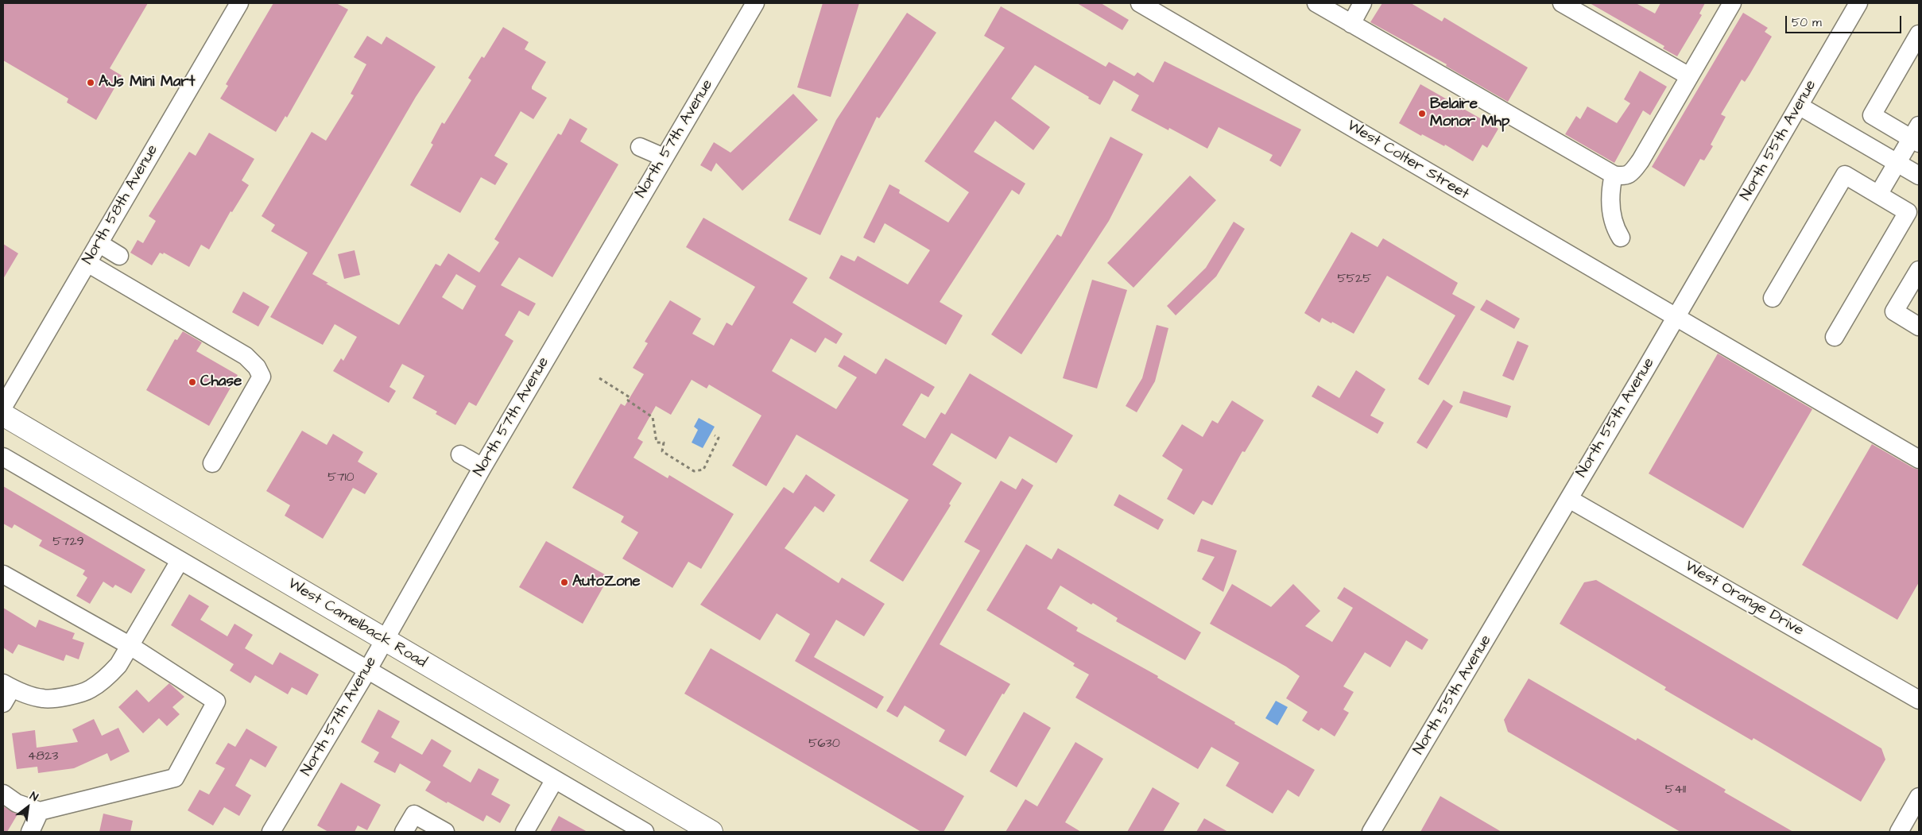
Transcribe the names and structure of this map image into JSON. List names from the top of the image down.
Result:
{
  "streets": {
    "main road": ["West Camelback Road"],
    "street": [
      "North 57th Avenue",
      "North 55th Avenue",
      "West Colter Street",
      "North 58th Avenue",
      "West Orange Drive"
    ]
  },
  "crossings": [
    ["North 57th Avenue", "West Camelback Road"],
    ["North 55th Avenue", "West Colter Street"],
    ["North 55th Avenue", "West Orange Drive"]
  ],
  "places": [
    "AJs Mini Mart",
    "Belaire Monor Mhp",
    "Chase",
    "AutoZone"
  ],
  "house_numbers": [
    "5525",
    "5710",
    "5729",
    "5630",
    "4823",
    "5411"
  ],
  "scale_bar": "50 m",
  "north": "top right"
}
